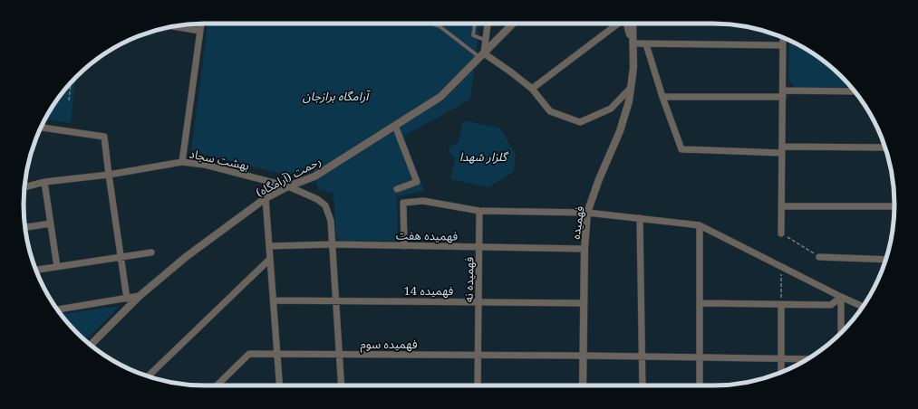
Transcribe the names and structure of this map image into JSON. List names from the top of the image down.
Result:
{
  "streets": {
    "street": [
      "بهشت سجاد",
      "رحمت (آرامگاه)",
      "فهمیده",
      "فهمیده هفت",
      "فهمیده نه",
      "فهمیده 14",
      "فهمیده سوم"
    ]
  },
  "crossings": [
    ["بهشت سجاد", "رحمت (آرامگاه)"],
    ["بهشت سجاد", "فهمیده هفت"],
    ["فهمیده", "فهمیده هفت"],
    ["فهمیده", "فهمیده 14"],
    ["فهمیده", "فهمیده سوم"],
    ["فهمیده هفت", "فهمیده نه"],
    ["فهمیده نه", "فهمیده 14"],
    ["فهمیده نه", "فهمیده سوم"]
  ],
  "parks": ["آرامگاه برازجان", "گلزار شهدا"]
}
